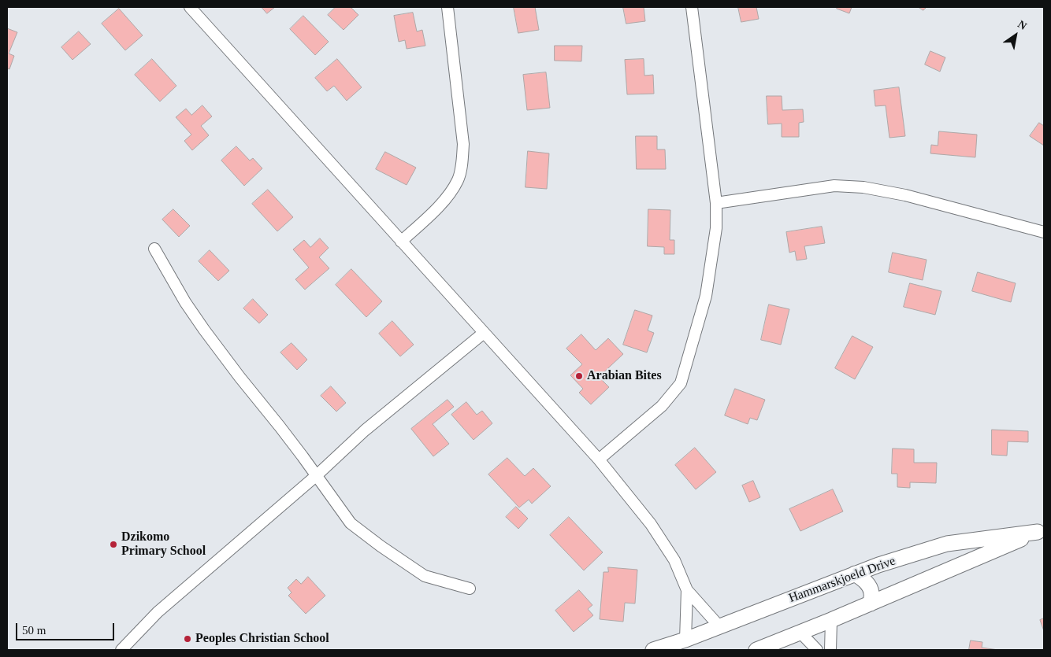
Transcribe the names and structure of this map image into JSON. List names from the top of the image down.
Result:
{
  "streets": {
    "main road": ["Hammarskjoeld Drive"]
  },
  "places": ["Arabian Bites", "Dzikomo Primary School", "Peoples Christian School"],
  "scale_bar": "50 m",
  "north": "top right"
}
